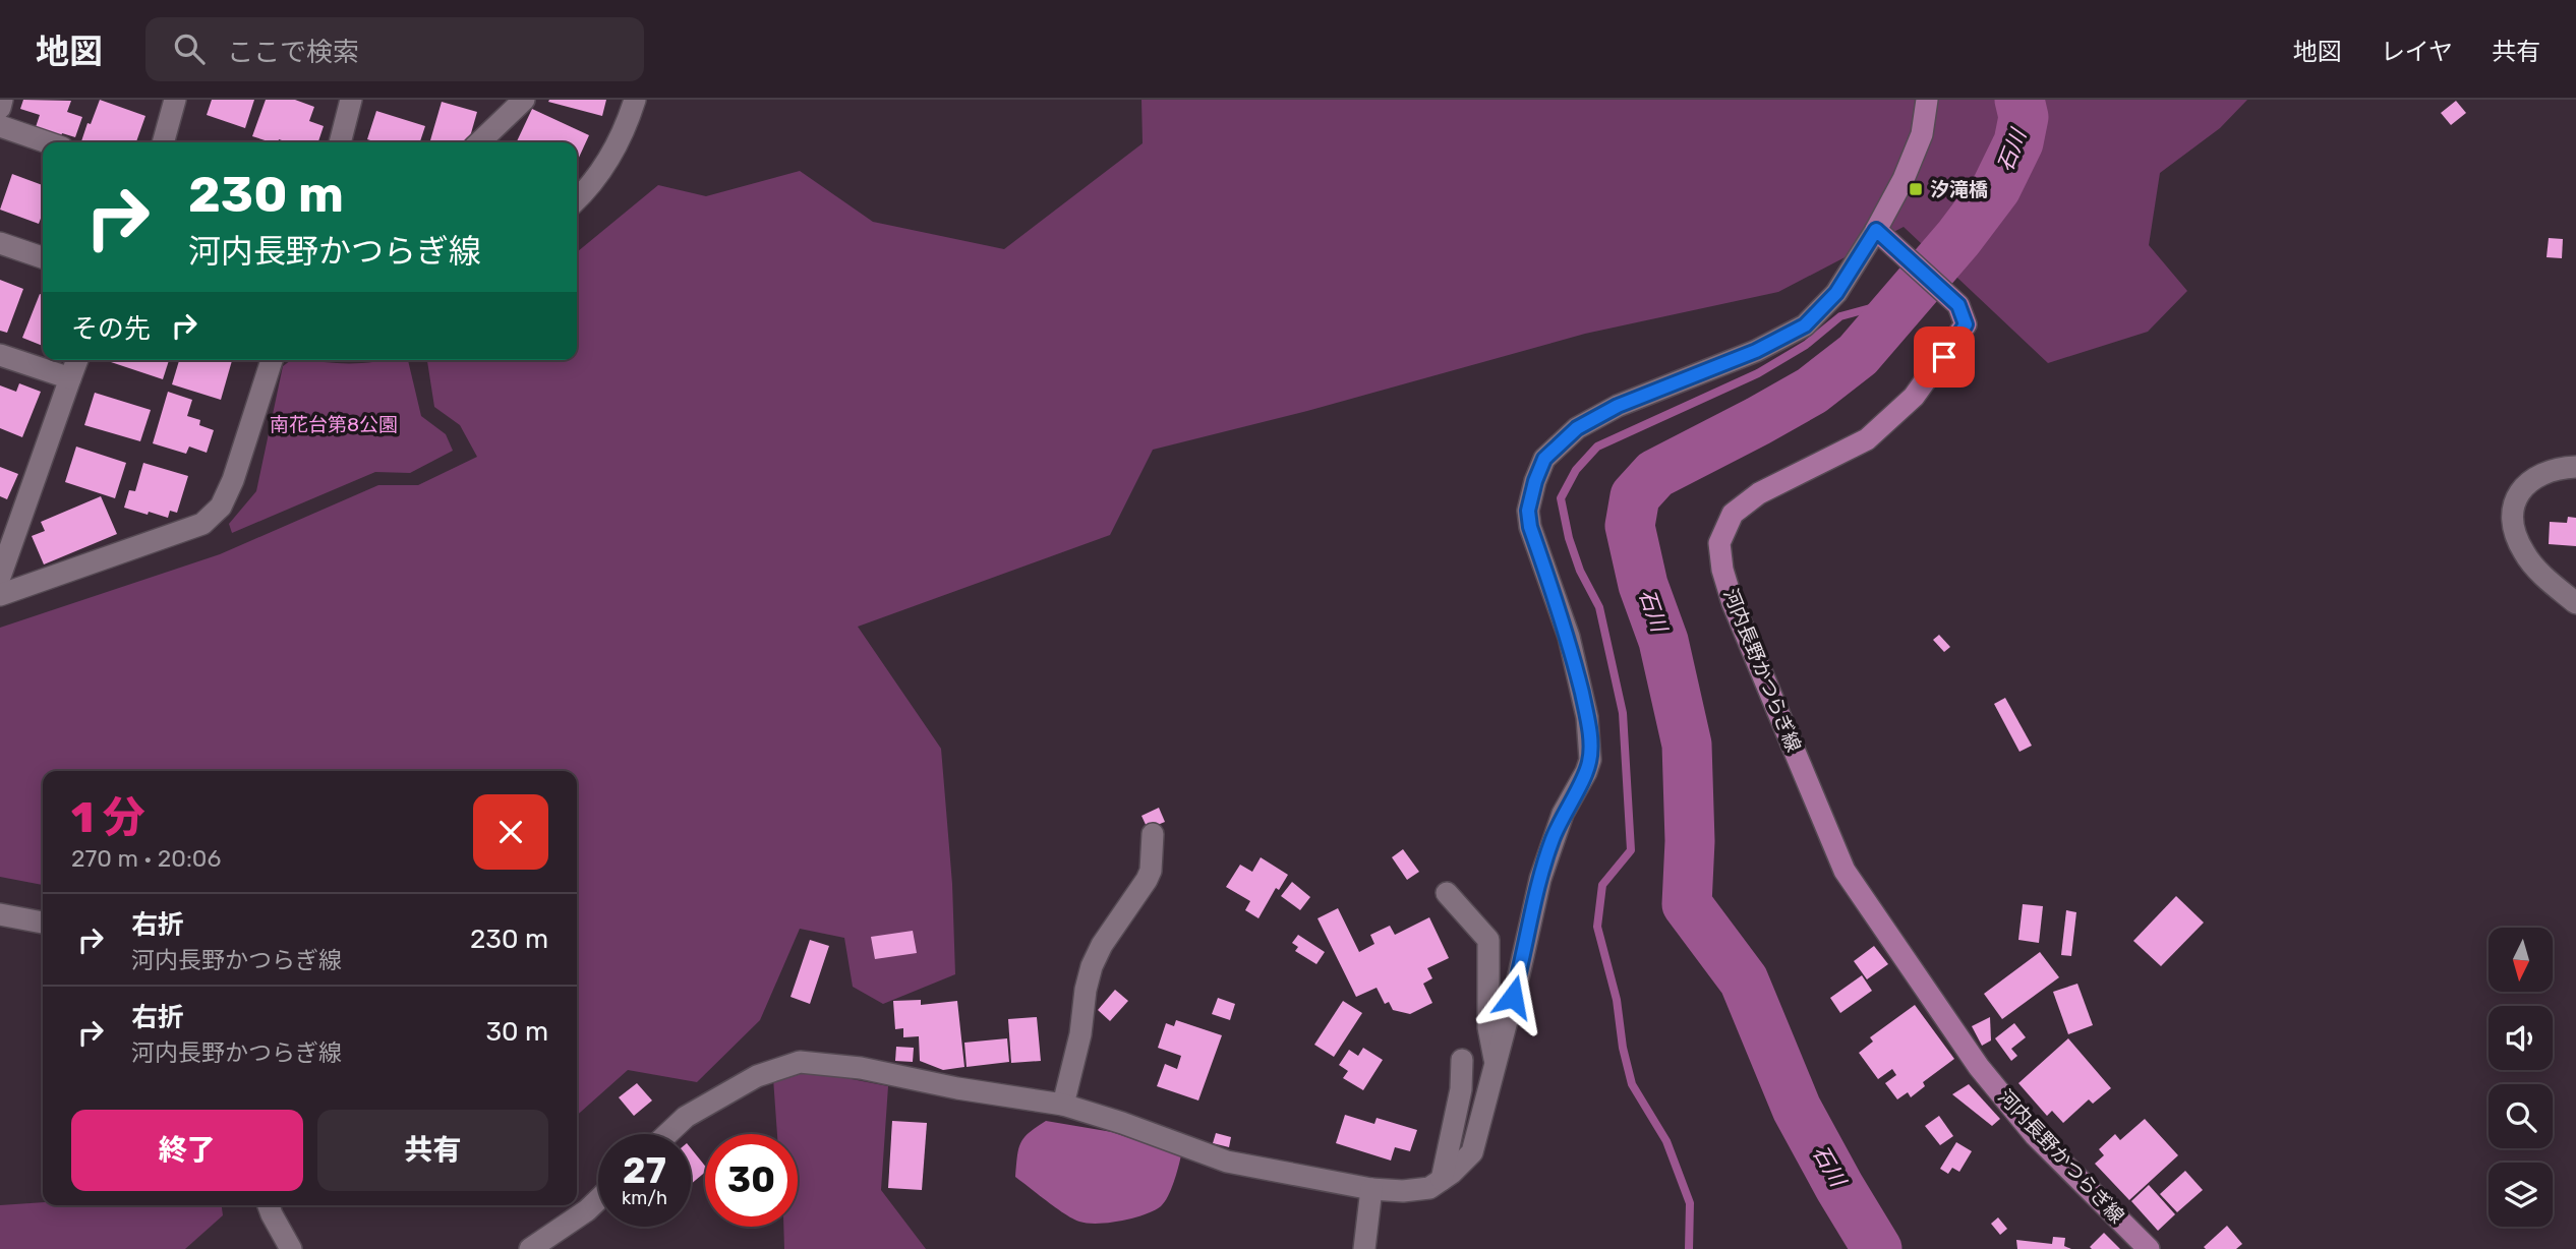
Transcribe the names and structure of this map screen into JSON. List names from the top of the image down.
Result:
{
  "streets": {
    "main road": ["河内長野かつらぎ線"]
  },
  "water": ["石川"],
  "parks": ["南花台第8公園"],
  "places": {
    "transit": ["汐滝橋"]
  },
  "north": "bottom",
  "page": {
    "header": "地図",
    "search": "ここで検索",
    "nav": ["地図", "レイヤ", "共有"],
    "turn": ["230 m", "河内長野かつらぎ線"],
    "then": "その先",
    "heading": ["1 分", "270 m · 20:06"],
    "list": [
      {
        "name": "右折",
        "note": "河内長野かつらぎ線",
        "value": "230 m"
      },
      {
        "name": "右折",
        "note": "河内長野かつらぎ線",
        "value": "30 m"
      }
    ],
    "buttons": ["終了", "共有"],
    "speed": "27 km/h",
    "limit": "30"
  }
}
